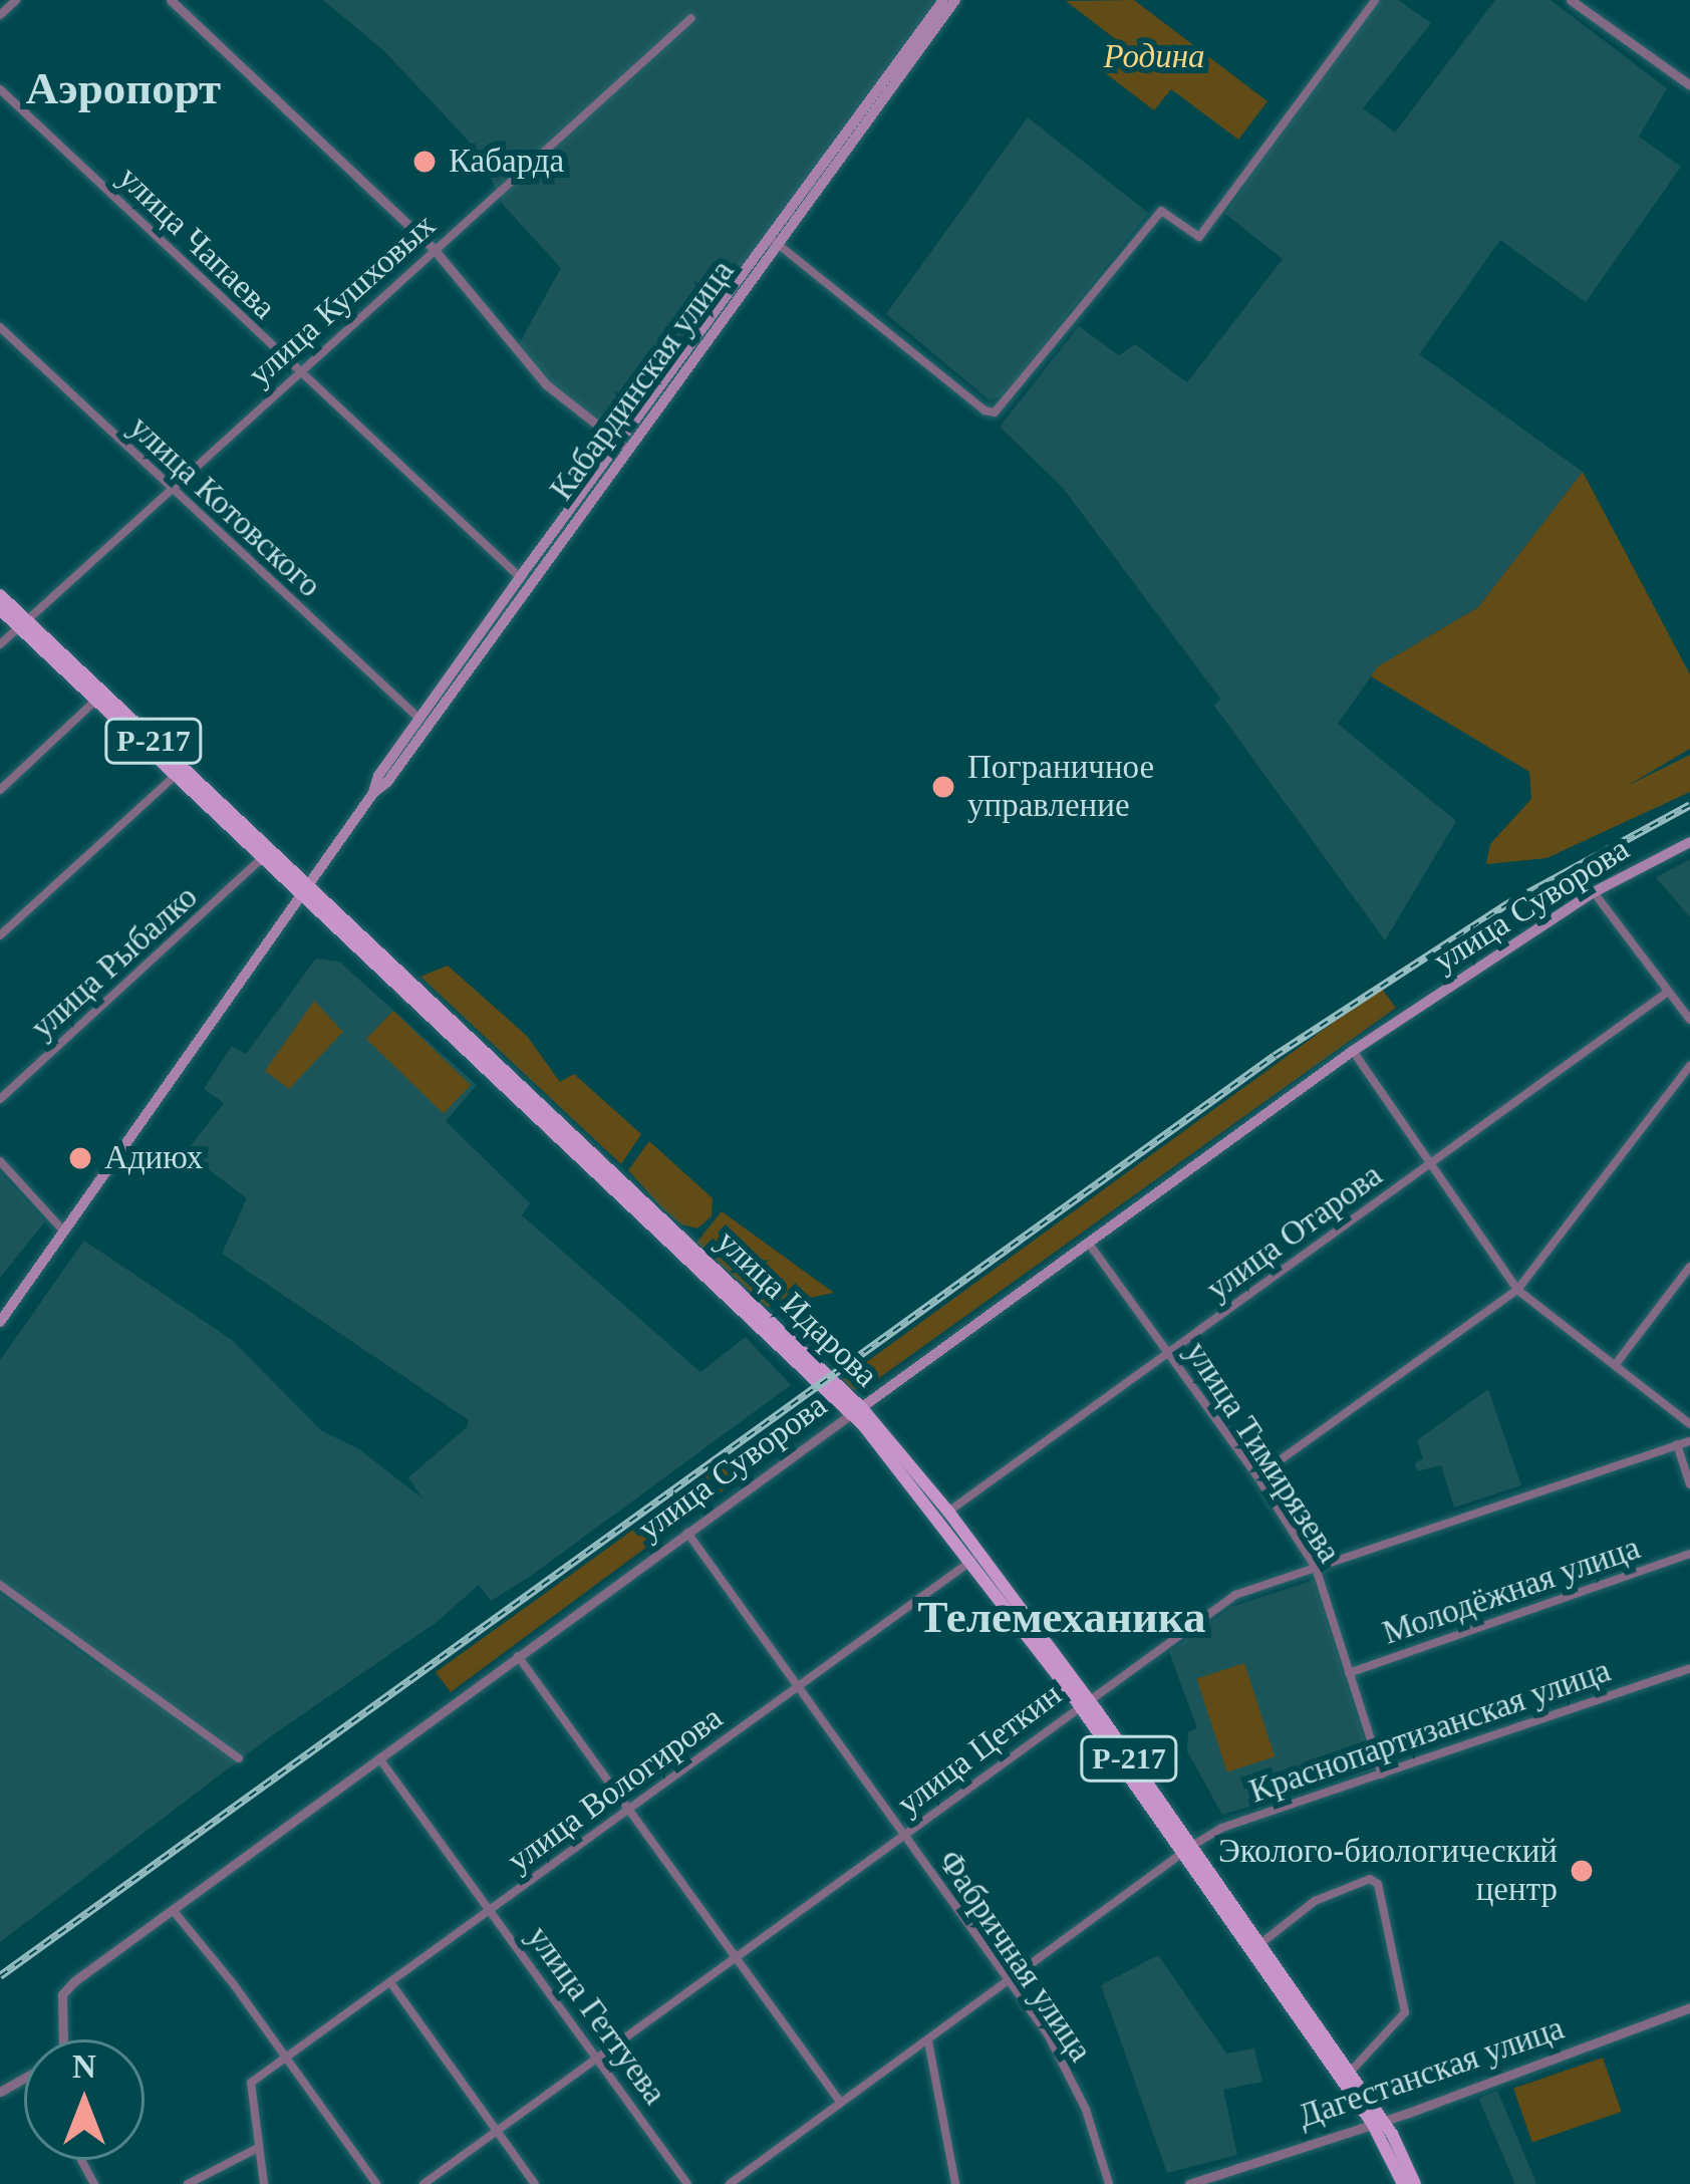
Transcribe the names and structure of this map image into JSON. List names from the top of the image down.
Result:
{
  "streets": {
    "main road": [
      "Кабардинская улица",
      "Р-217",
      "улица Суворова",
      "улица Идарова"
    ],
    "street": [
      "улица Чапаева",
      "улица Кушховых",
      "улица Котовского",
      "улица Рыбалко",
      "улица Отарова",
      "улица Тимирязева",
      "Молодёжная улица",
      "Краснопартизанская улица",
      "улица Цеткин",
      "улица Вологирова",
      "Фабричная улица",
      "улица Геттуева",
      "Дагестанская улица"
    ]
  },
  "crossings": [
    ["улица Чапаева", "улица Кушховых"],
    ["улица Чапаева", "Кабардинская улица"],
    ["улица Кушховых", "улица Котовского"],
    ["улица Кушховых", "улица Идарова"],
    ["Кабардинская улица", "улица Котовского"],
    ["Кабардинская улица", "улица Идарова"],
    ["улица Суворова", "улица Идарова"],
    ["улица Суворова", "улица Тимирязева"],
    ["улица Суворова", "Фабричная улица"],
    ["улица Суворова", "улица Геттуева"],
    ["улица Рыбалко", "улица Идарова"],
    ["улица Отарова", "улица Идарова"],
    ["улица Отарова", "улица Тимирязева"],
    ["улица Идарова", "Краснопартизанская улица"],
    ["улица Идарова", "улица Цеткин"],
    ["улица Идарова", "улица Вологирова"],
    ["улица Идарова", "Дагестанская улица"],
    ["улица Тимирязева", "Молодёжная улица"],
    ["улица Тимирязева", "Краснопартизанская улица"],
    ["улица Тимирязева", "улица Цеткин"],
    ["Краснопартизанская улица", "Фабричная улица"],
    ["улица Цеткин", "Фабричная улица"],
    ["улица Цеткин", "улица Геттуева"],
    ["улица Вологирова", "Фабричная улица"],
    ["улица Вологирова", "улица Геттуева"]
  ],
  "districts": ["Аэропорт", "Телемеханика"],
  "parks": ["Родина"],
  "places": [
    "Кабарда",
    "Пограничное управление",
    "Адиюх",
    "Эколого-биологический центр"
  ],
  "north": "top"
}
